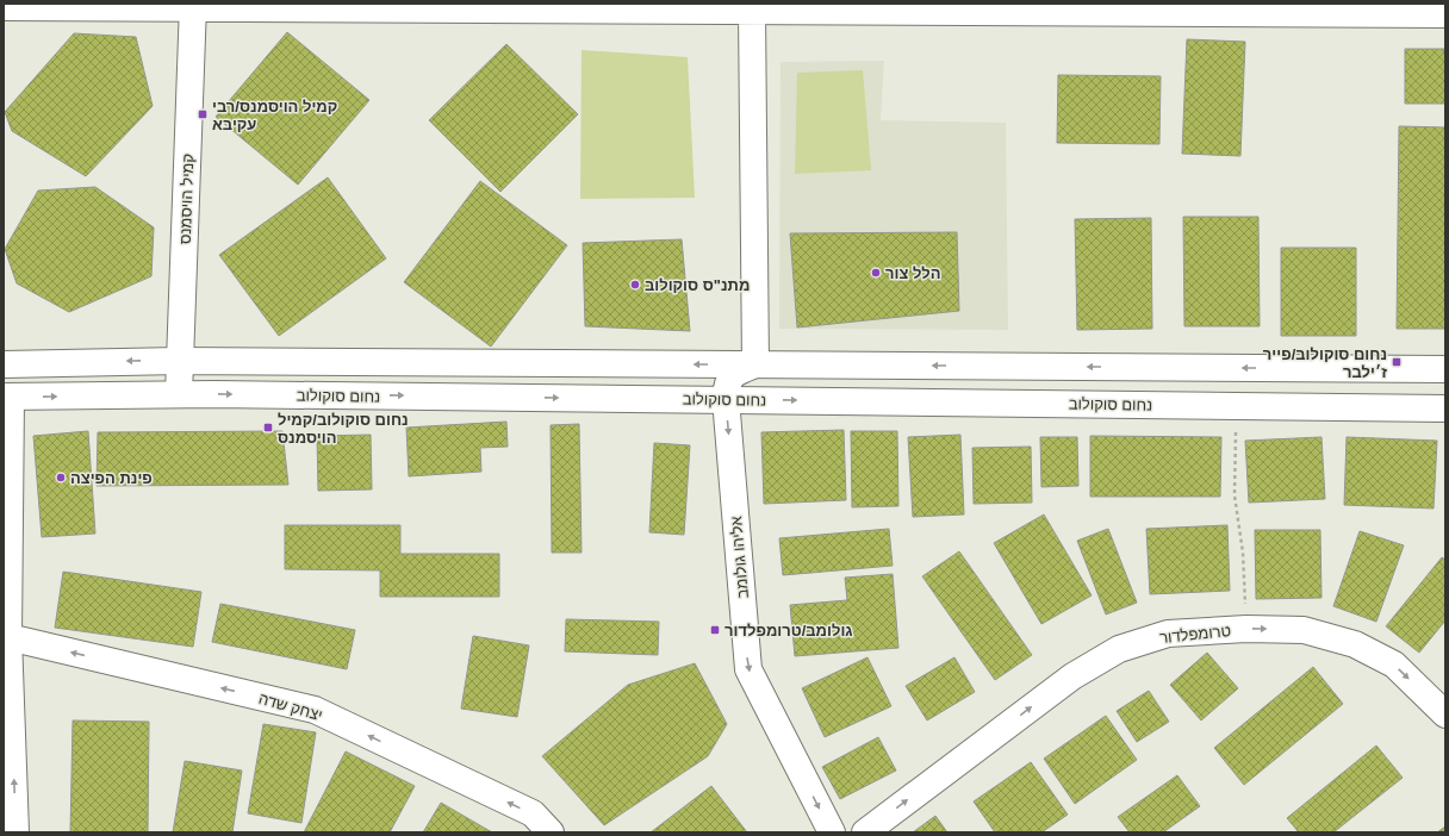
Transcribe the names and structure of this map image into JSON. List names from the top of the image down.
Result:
{
  "streets": {
    "street": [
      "קמיל הויסמנס",
      "נחום סוקולוב",
      "אליהו גולומב",
      "טרומפלדור",
      "יצחק שדה"
    ]
  },
  "crossings": [
    ["קמיל הויסמנס", "נחום סוקולוב"],
    ["נחום סוקולוב", "אליהו גולומב"]
  ],
  "one_way": ["אליהו גולומב", "טרומפלדור", "יצחק שדה"],
  "places": {
    "transit": [
      "קמיל הויסמנס/רבי עקיבא",
      "נחום סוקולוב/פייר ז׳ילבר",
      "נחום סוקולוב/קמיל הויסמנס",
      "גולומב/טרומפלדור"
    ],
    "other": ["הלל צור", "מתנ\"ס סוקולוב", "פינת הפיצה"]
  }
}
